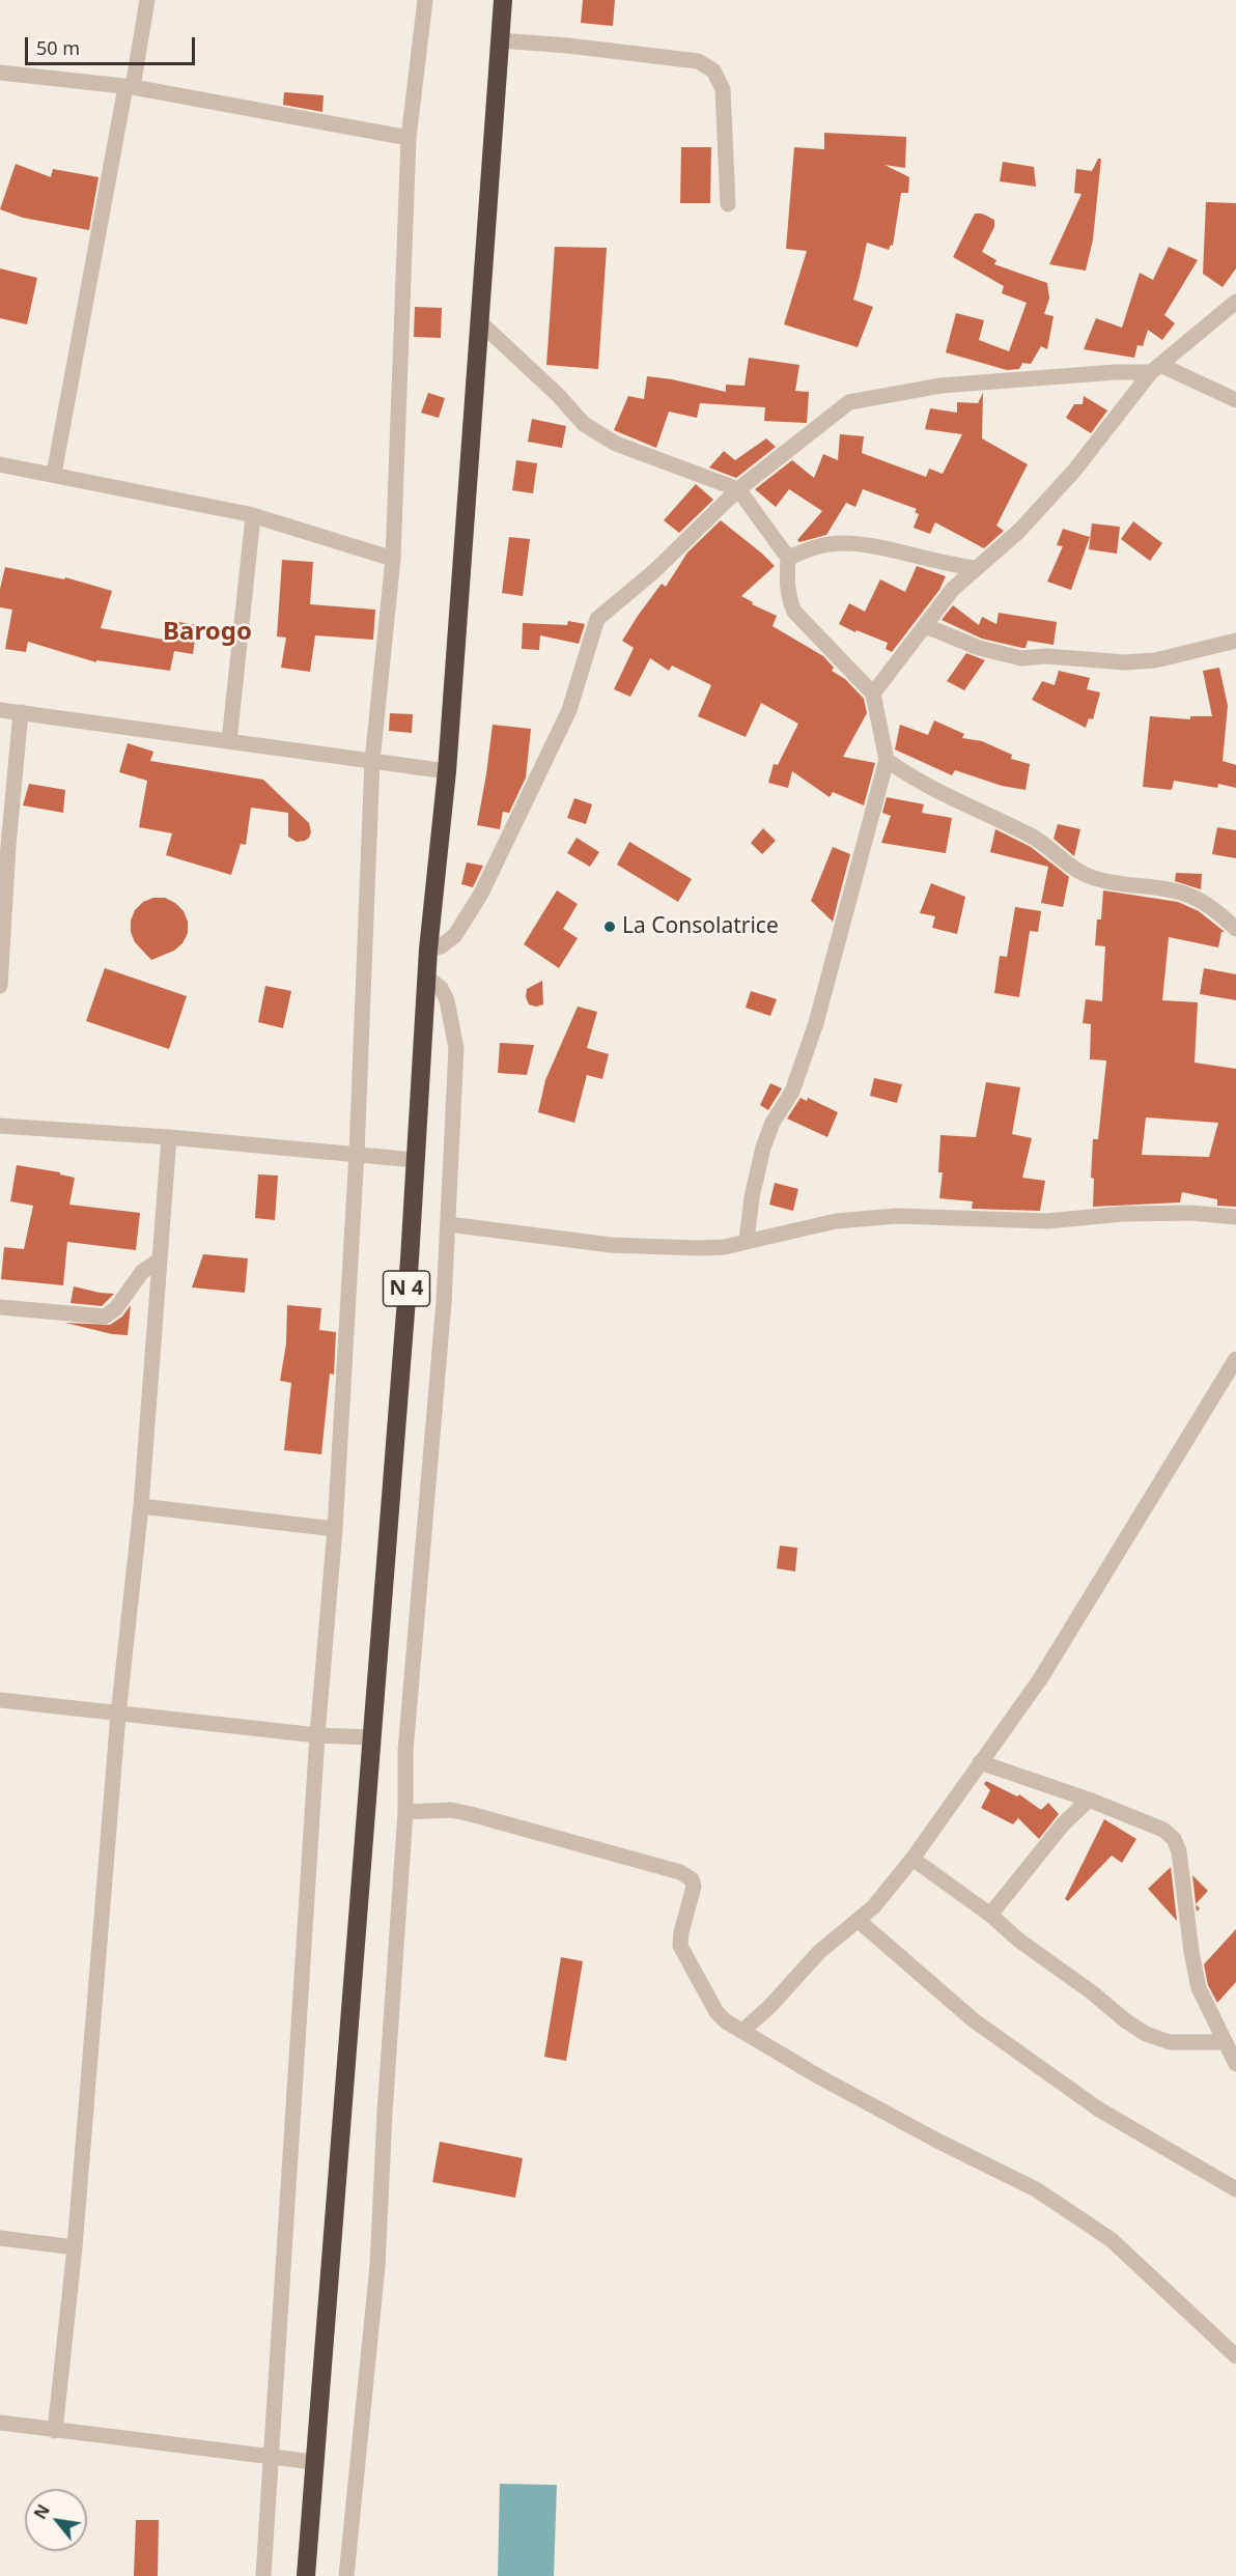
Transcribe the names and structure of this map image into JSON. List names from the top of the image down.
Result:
{
  "streets": {
    "highway": ["N 4"]
  },
  "districts": ["Barogo"],
  "places": ["La Consolatrice"],
  "scale_bar": "50 m",
  "north": "top left"
}
